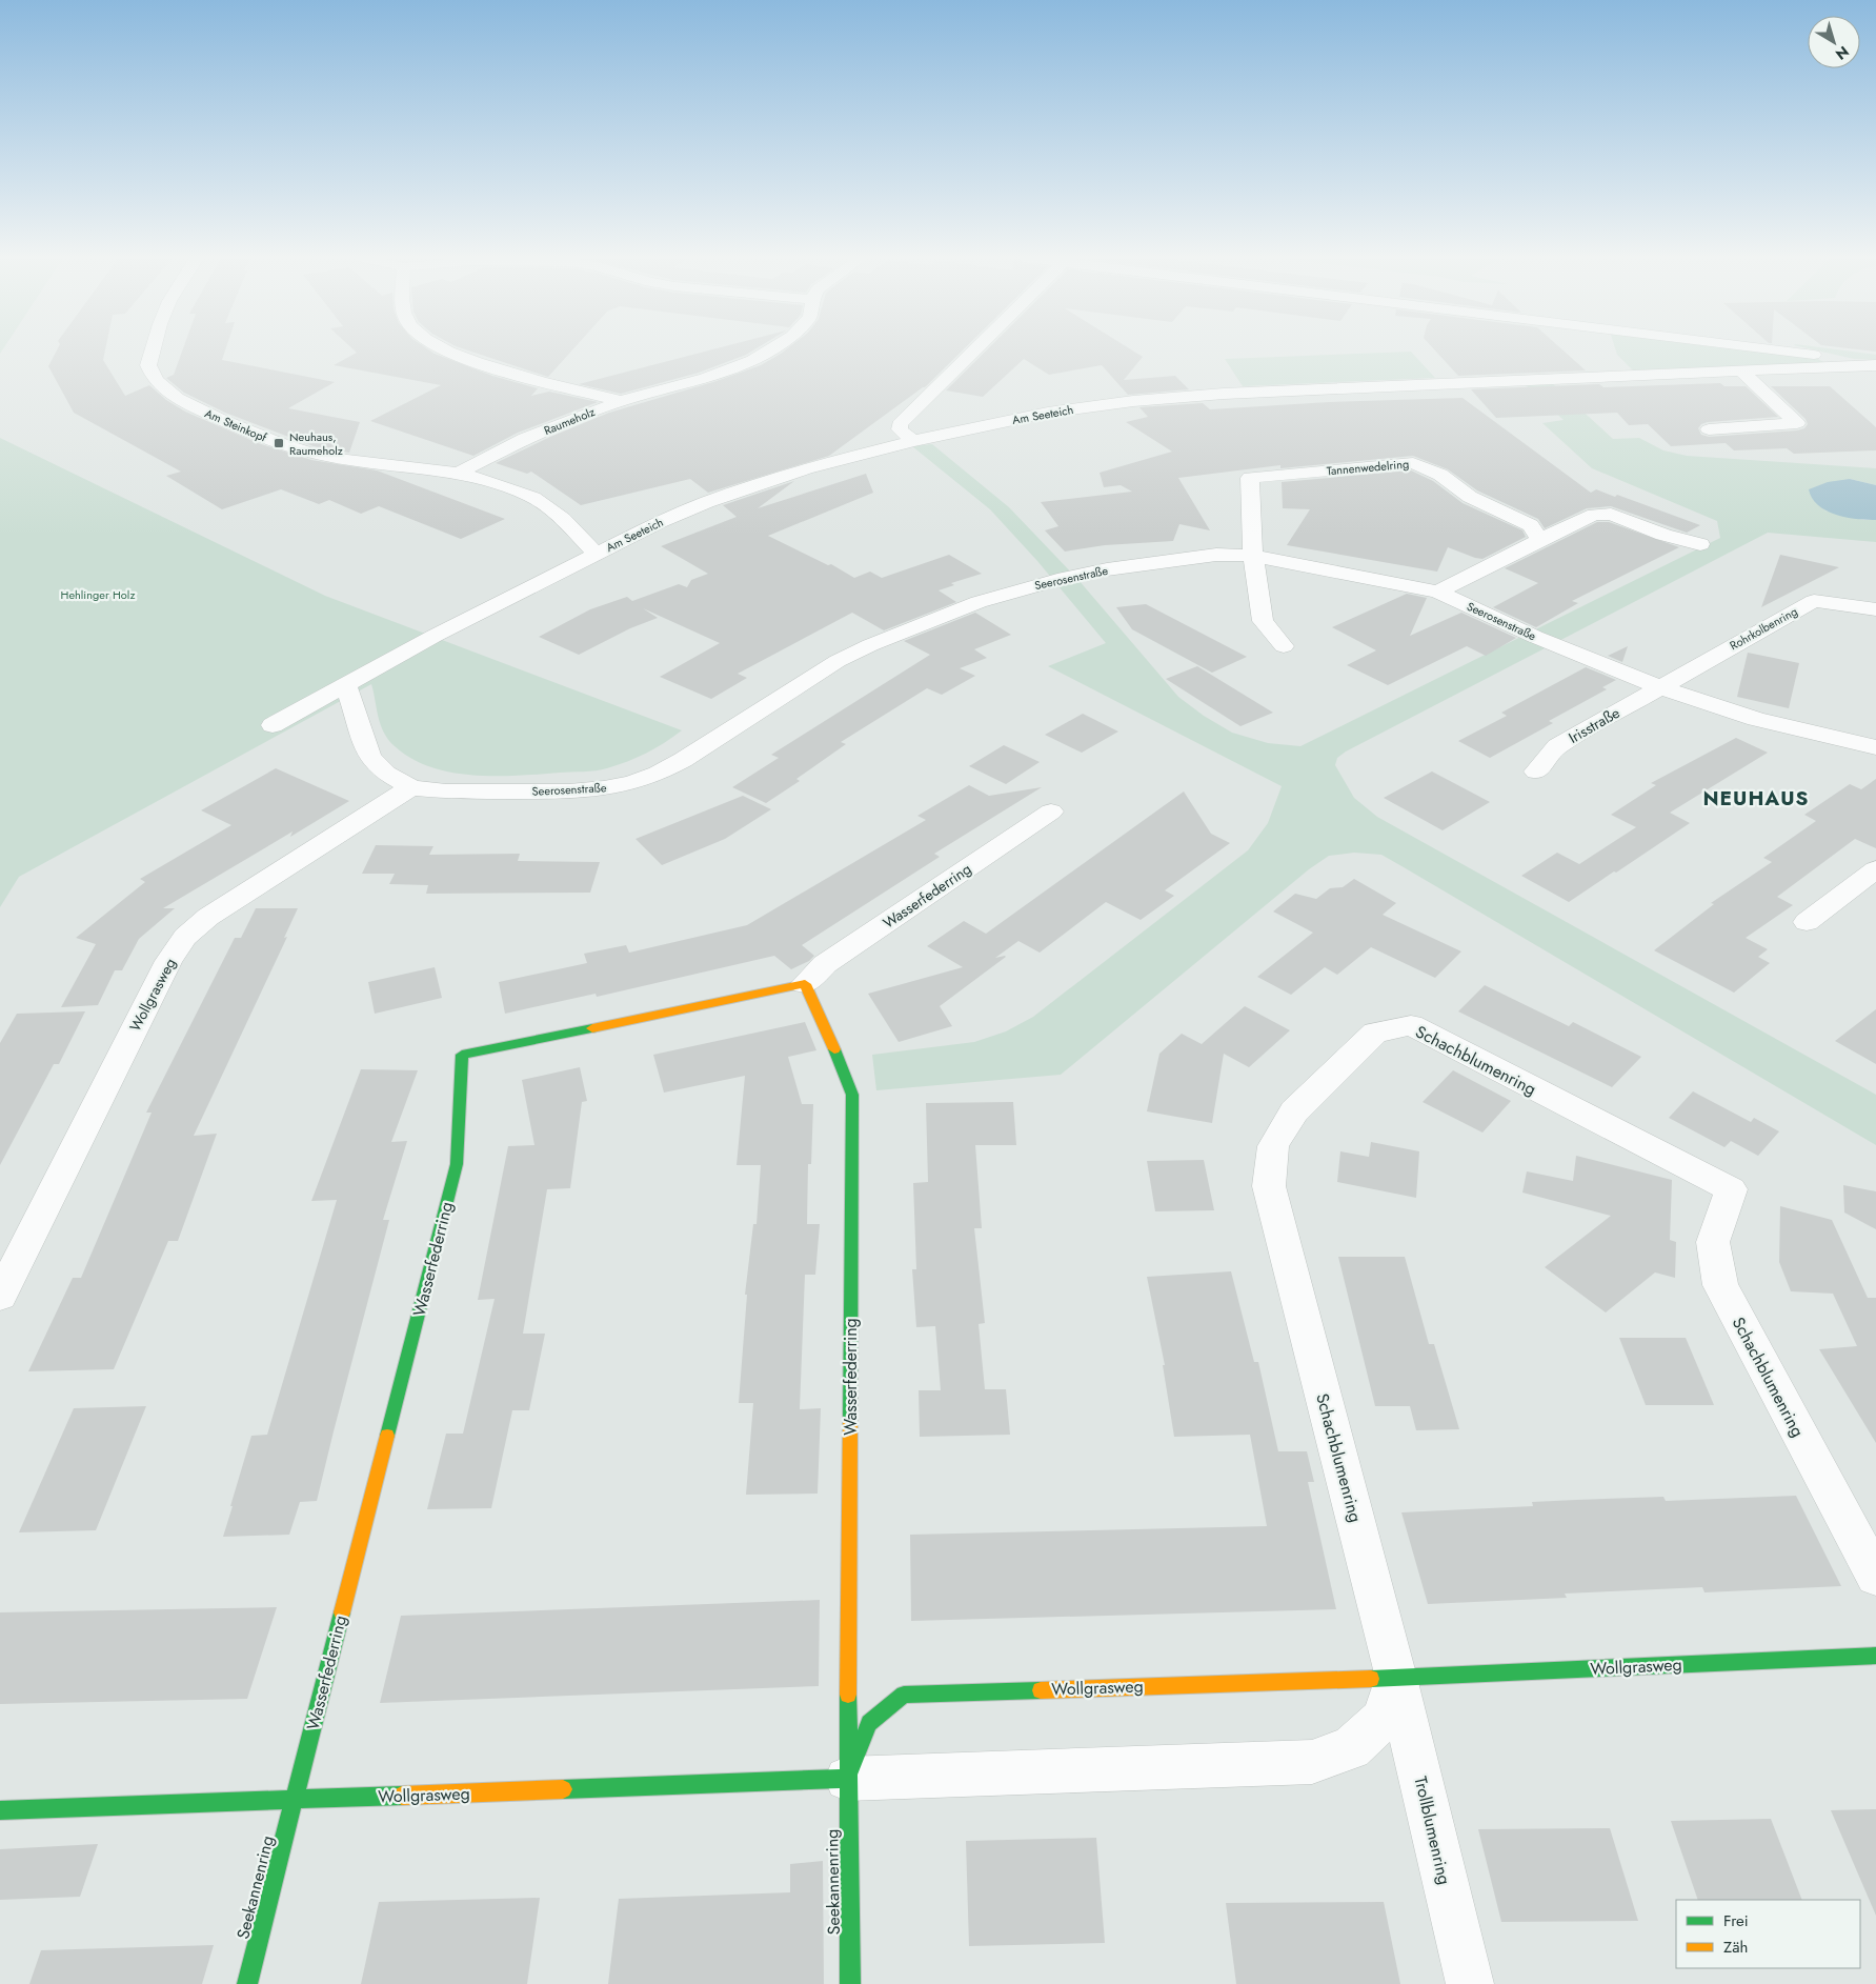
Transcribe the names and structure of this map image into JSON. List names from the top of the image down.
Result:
{
  "streets": {
    "street": [
      "Am Seeteich",
      "Raumeholz",
      "Am Steinkopf",
      "Tannenwedelring",
      "Seerosenstraße",
      "Rohrkolbenring",
      "Irisstraße",
      "Wasserfederring",
      "Wollgrasweg",
      "Schachblumenring",
      "Trollblumenring",
      "Seekannenring"
    ]
  },
  "crossings": [
    ["Am Seeteich", "Seerosenstraße"],
    ["Raumeholz", "Am Steinkopf"],
    ["Tannenwedelring", "Seerosenstraße"],
    ["Seerosenstraße", "Rohrkolbenring"],
    ["Seerosenstraße", "Irisstraße"],
    ["Seerosenstraße", "Wollgrasweg"],
    ["Rohrkolbenring", "Irisstraße"],
    ["Wasserfederring", "Wollgrasweg"],
    ["Wasserfederring", "Seekannenring"],
    ["Wollgrasweg", "Schachblumenring"],
    ["Wollgrasweg", "Trollblumenring"],
    ["Wollgrasweg", "Seekannenring"],
    ["Schachblumenring", "Trollblumenring"]
  ],
  "districts": ["NEUHAUS"],
  "parks": ["Hehlinger Holz"],
  "places": {
    "transit": ["Neuhaus, Raumeholz"]
  },
  "legend": ["Frei", "Zäh"],
  "north": "bottom right"
}
